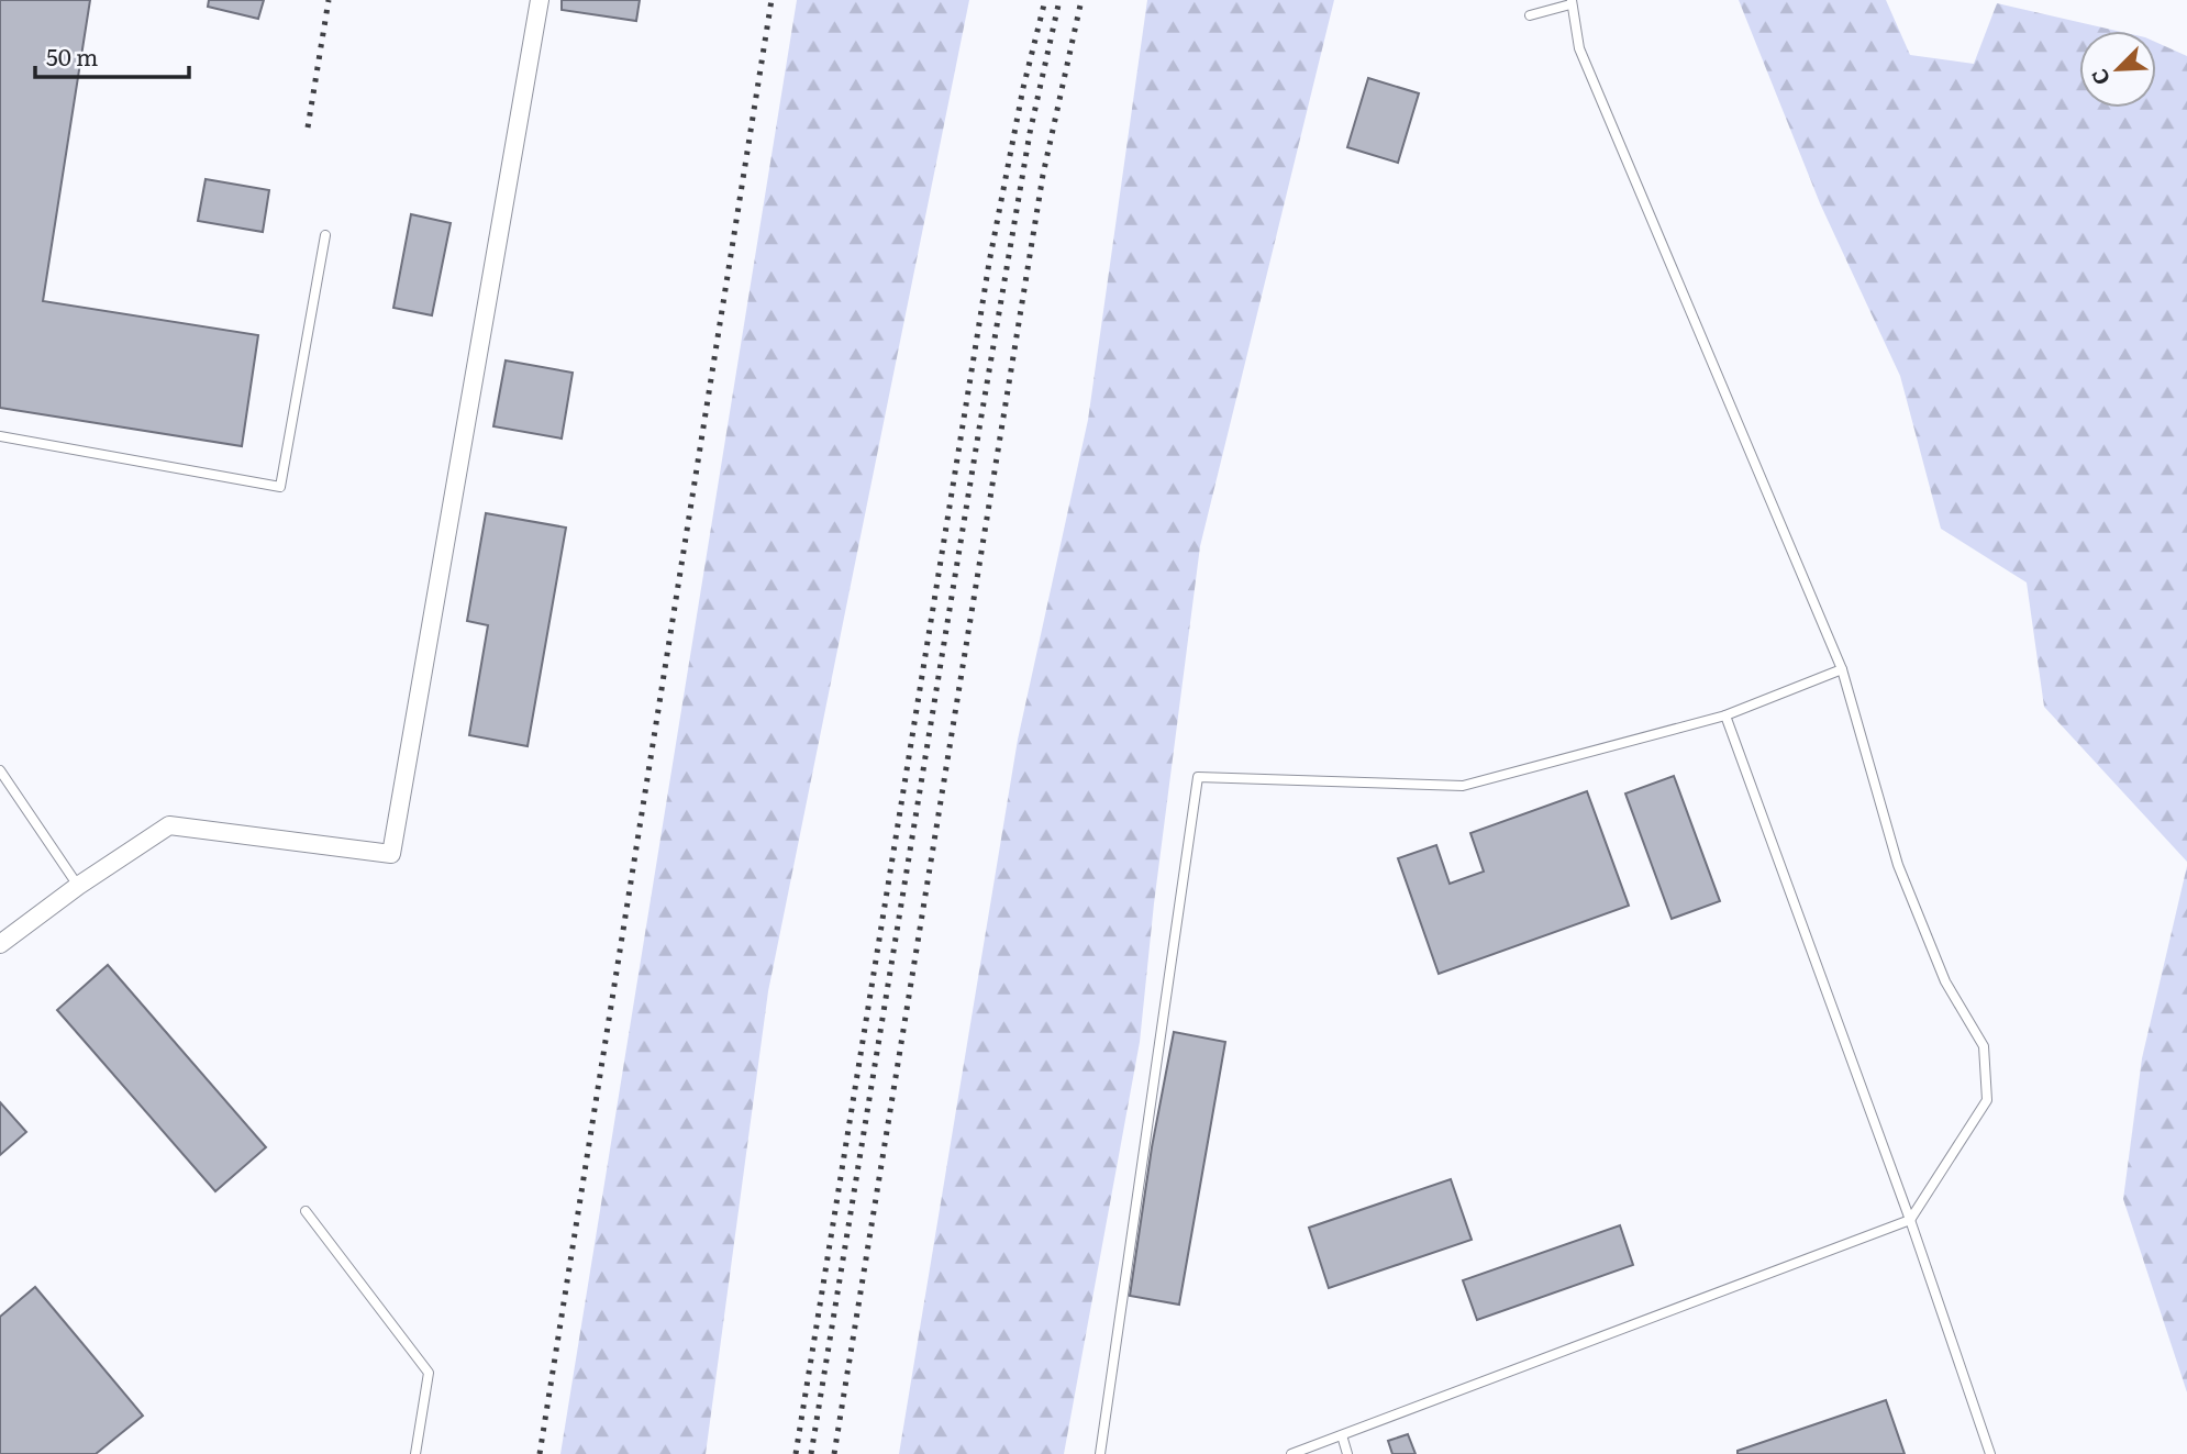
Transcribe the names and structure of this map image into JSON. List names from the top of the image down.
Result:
{
  "scale_bar": "50 m",
  "north": "bottom left"
}
